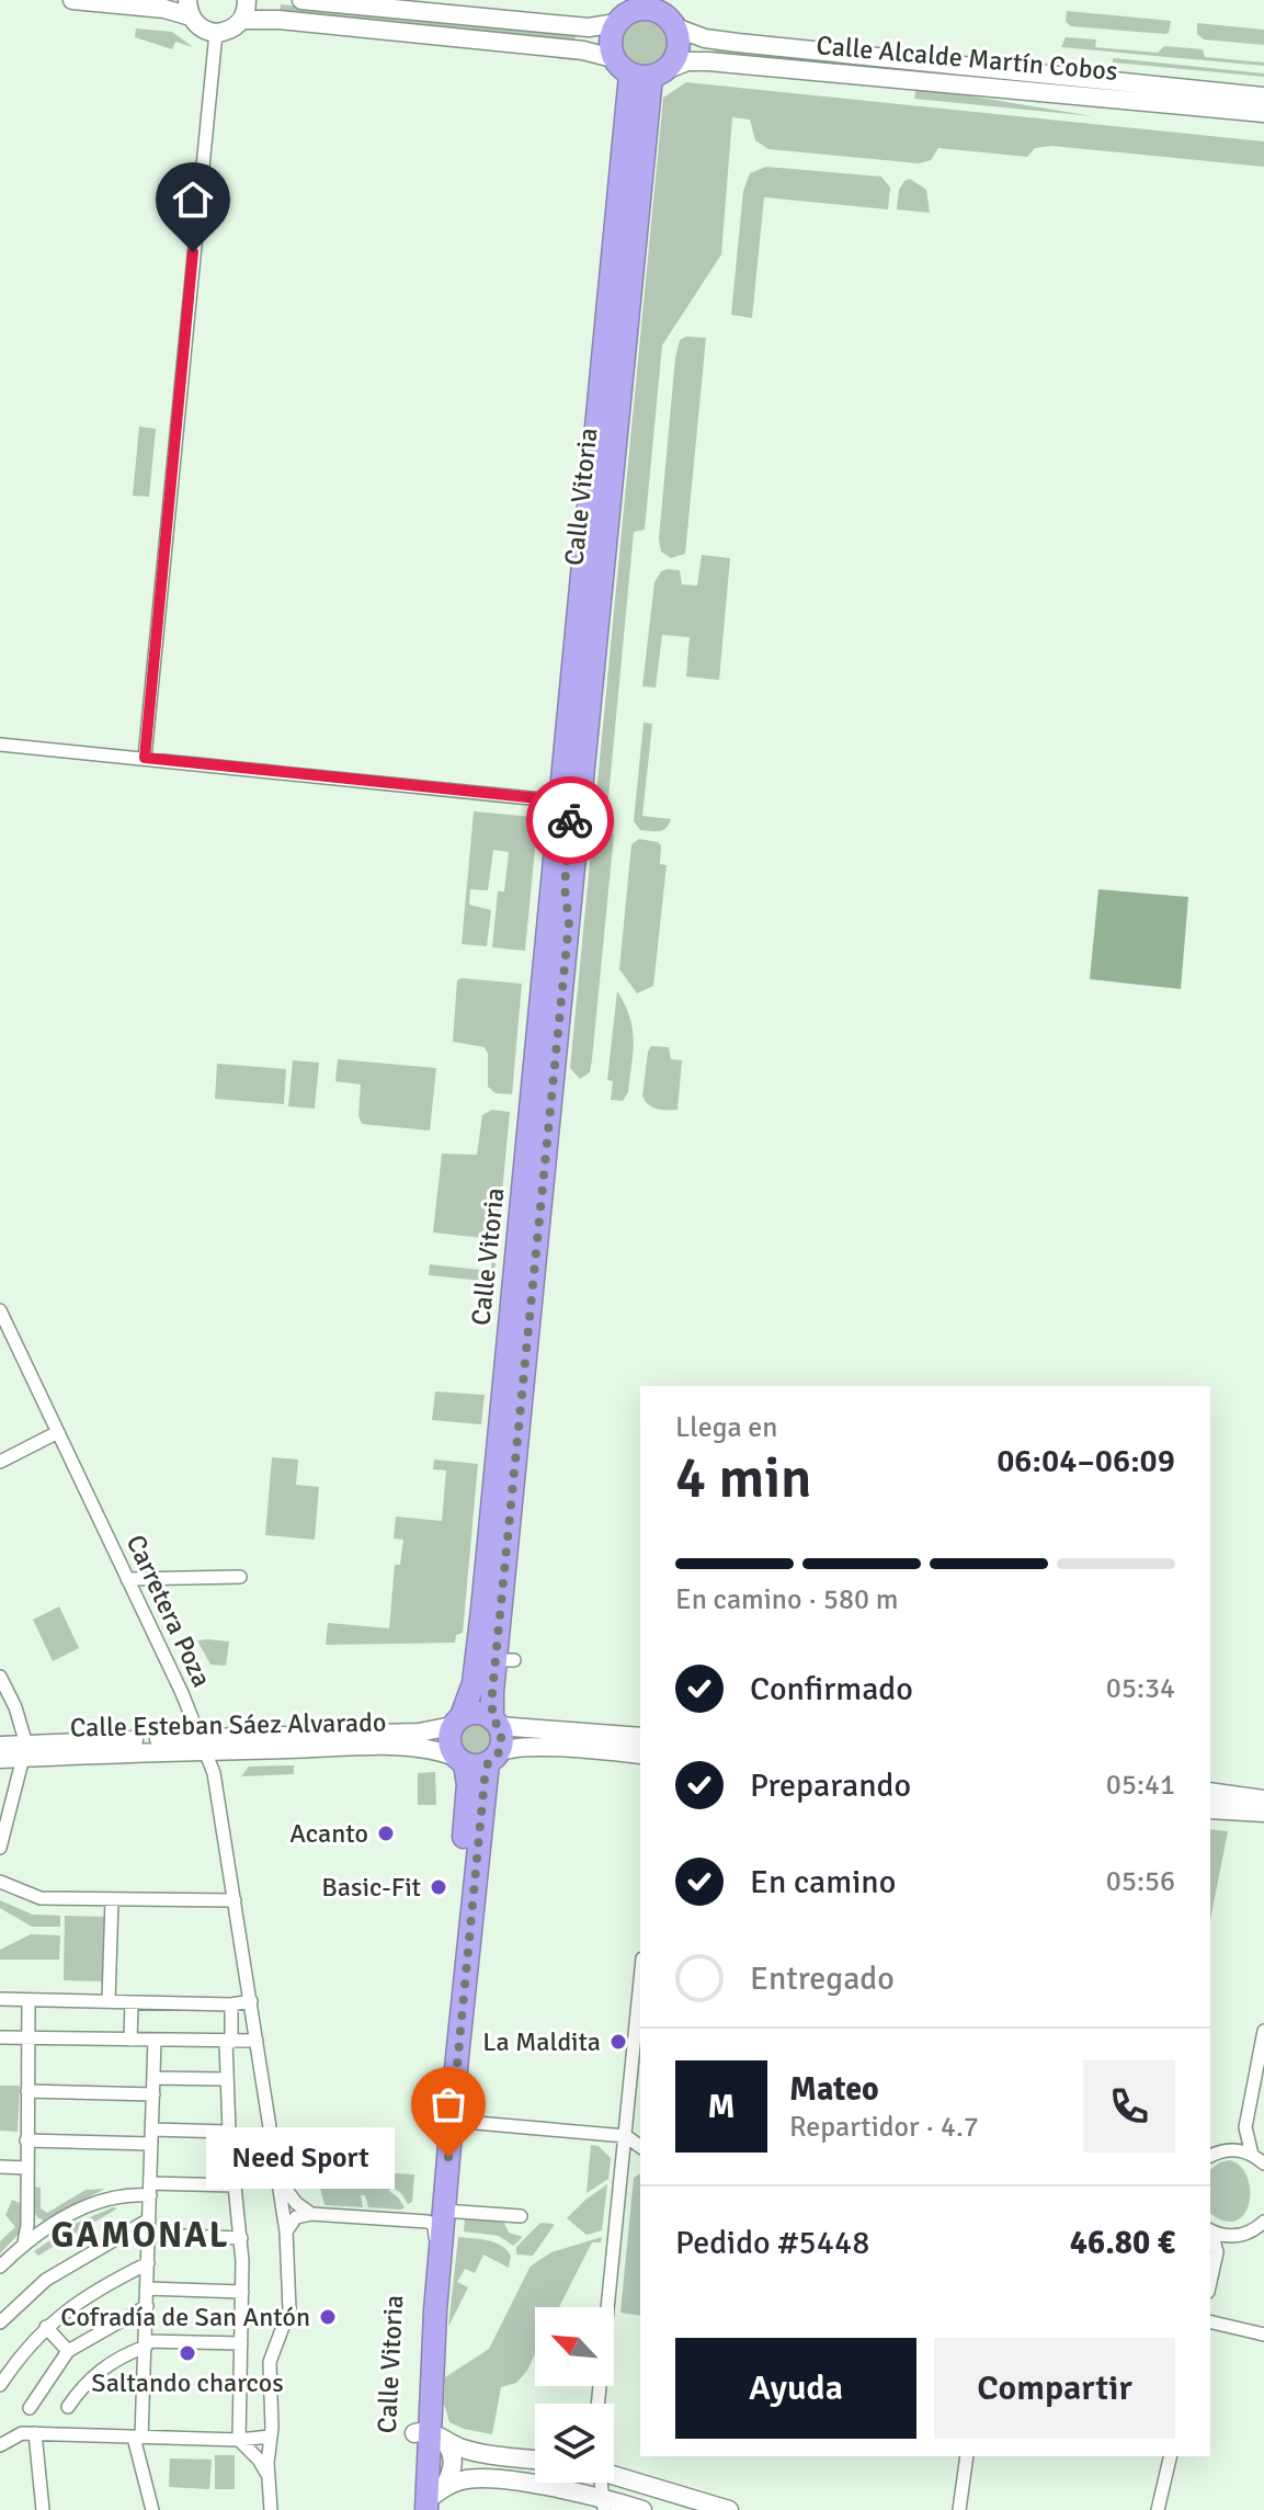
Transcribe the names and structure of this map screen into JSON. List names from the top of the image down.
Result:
{
  "streets": {
    "highway": ["Calle Vitoria"],
    "main road": ["Calle Alcalde Martín Cobos", "Calle Esteban Sáez Alvarado"],
    "street": ["Carretera Poza"]
  },
  "crossings": [
    ["Calle Alcalde Martín Cobos", "Calle Vitoria"],
    ["Calle Vitoria", "Calle Esteban Sáez Alvarado"],
    ["Carretera Poza", "Calle Esteban Sáez Alvarado"]
  ],
  "districts": ["GAMONAL"],
  "places": [
    "Acanto",
    "Basic-Fit",
    "La Maldita",
    "Need Sport",
    "Cofradía de San Antón",
    "Saltando charcos"
  ],
  "north": "top left",
  "page": {
    "heading": ["4 min", "Llega en", "06:04–06:09"],
    "panel": [
      "Mateo",
      "Repartidor · 4.7",
      "Pedido #5448",
      "46.80 €"
    ],
    "bar": "En camino · 580 m",
    "list": [
      ["Confirmado", "05:34"],
      ["Preparando", "05:41"],
      ["En camino", "05:56"],
      "Entregado"
    ],
    "round": "M",
    "bubble": "Need Sport",
    "buttons": ["Ayuda", "Compartir"]
  }
}
